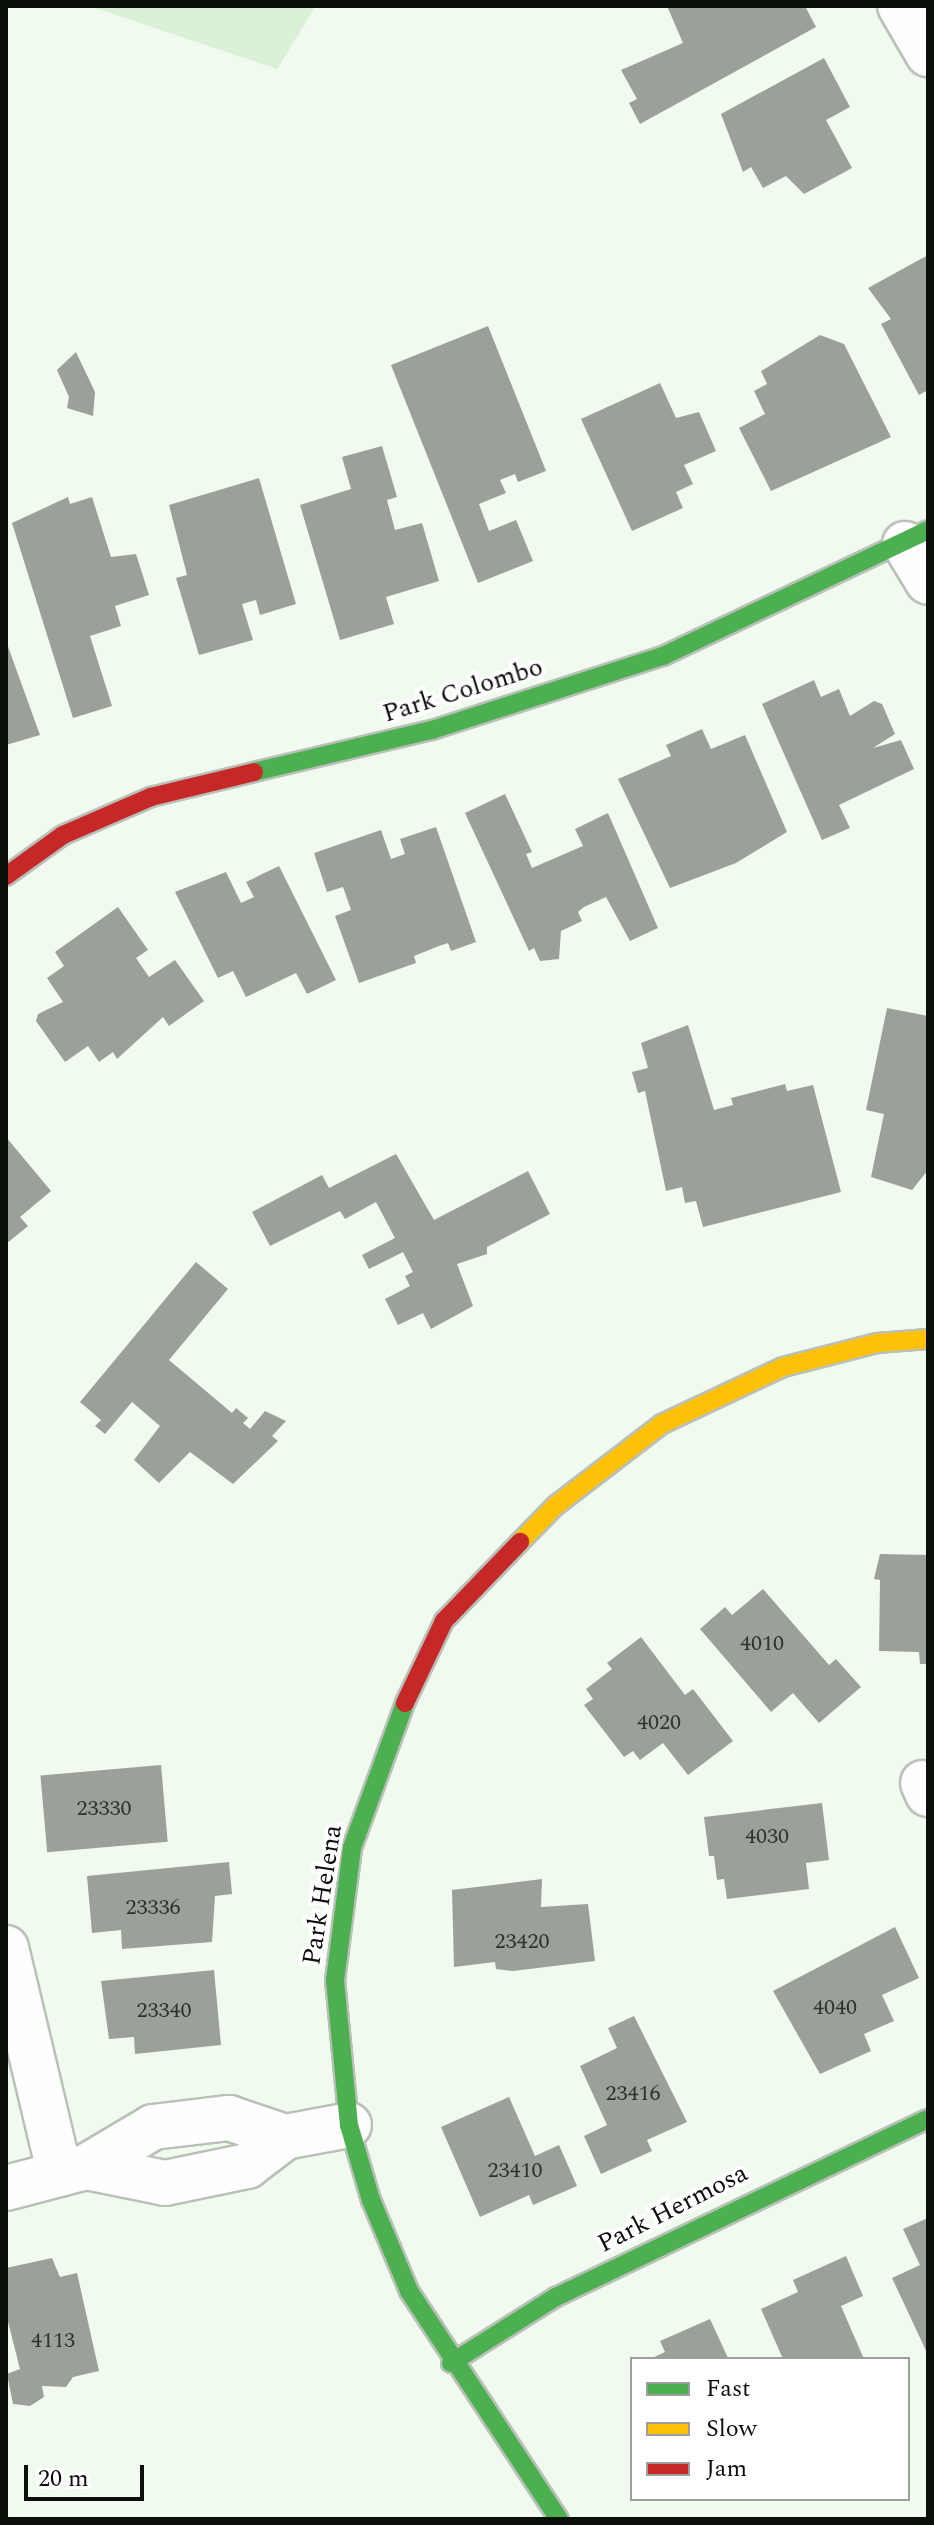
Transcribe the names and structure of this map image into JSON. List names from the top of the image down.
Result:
{
  "streets": {
    "street": ["Park Colombo", "Park Helena", "Park Hermosa"]
  },
  "crossings": [
    ["Park Helena", "Park Hermosa"]
  ],
  "house_numbers": [
    "4010",
    "4020",
    "23330",
    "4030",
    "23336",
    "23420",
    "4040",
    "23340",
    "23416",
    "23410",
    "4113"
  ],
  "legend": ["Fast", "Slow", "Jam"],
  "scale_bar": "20 m"
}
